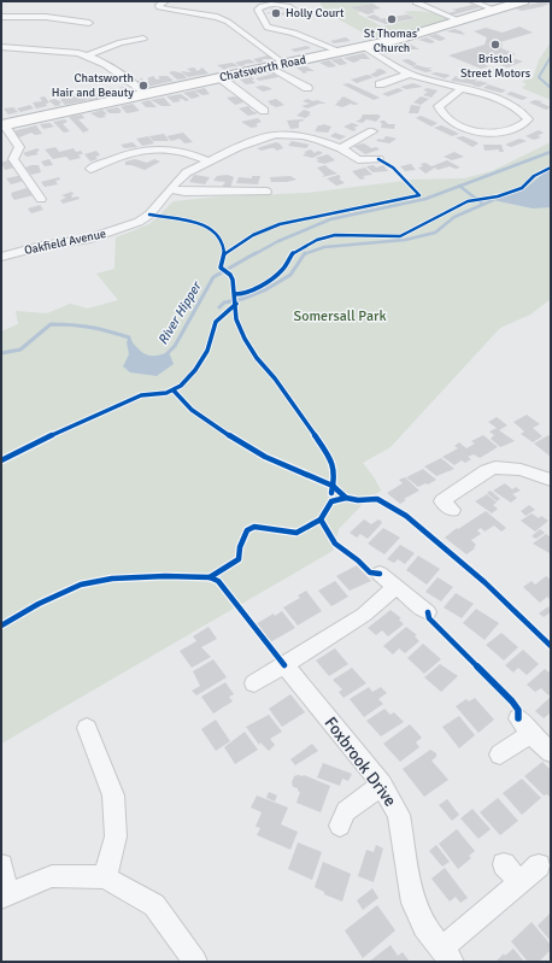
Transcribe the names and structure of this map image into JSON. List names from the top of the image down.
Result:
{
  "streets": {
    "highway": ["Chatsworth Road"],
    "street": ["Oakfield Avenue", "Foxbrook Drive"]
  },
  "water": ["River Hipper"],
  "parks": ["Somersall Park"],
  "places": [
    "Holly Court",
    "St Thomas' Church",
    "Bristol Street Motors",
    "Chatsworth Hair and Beauty"
  ]
}
